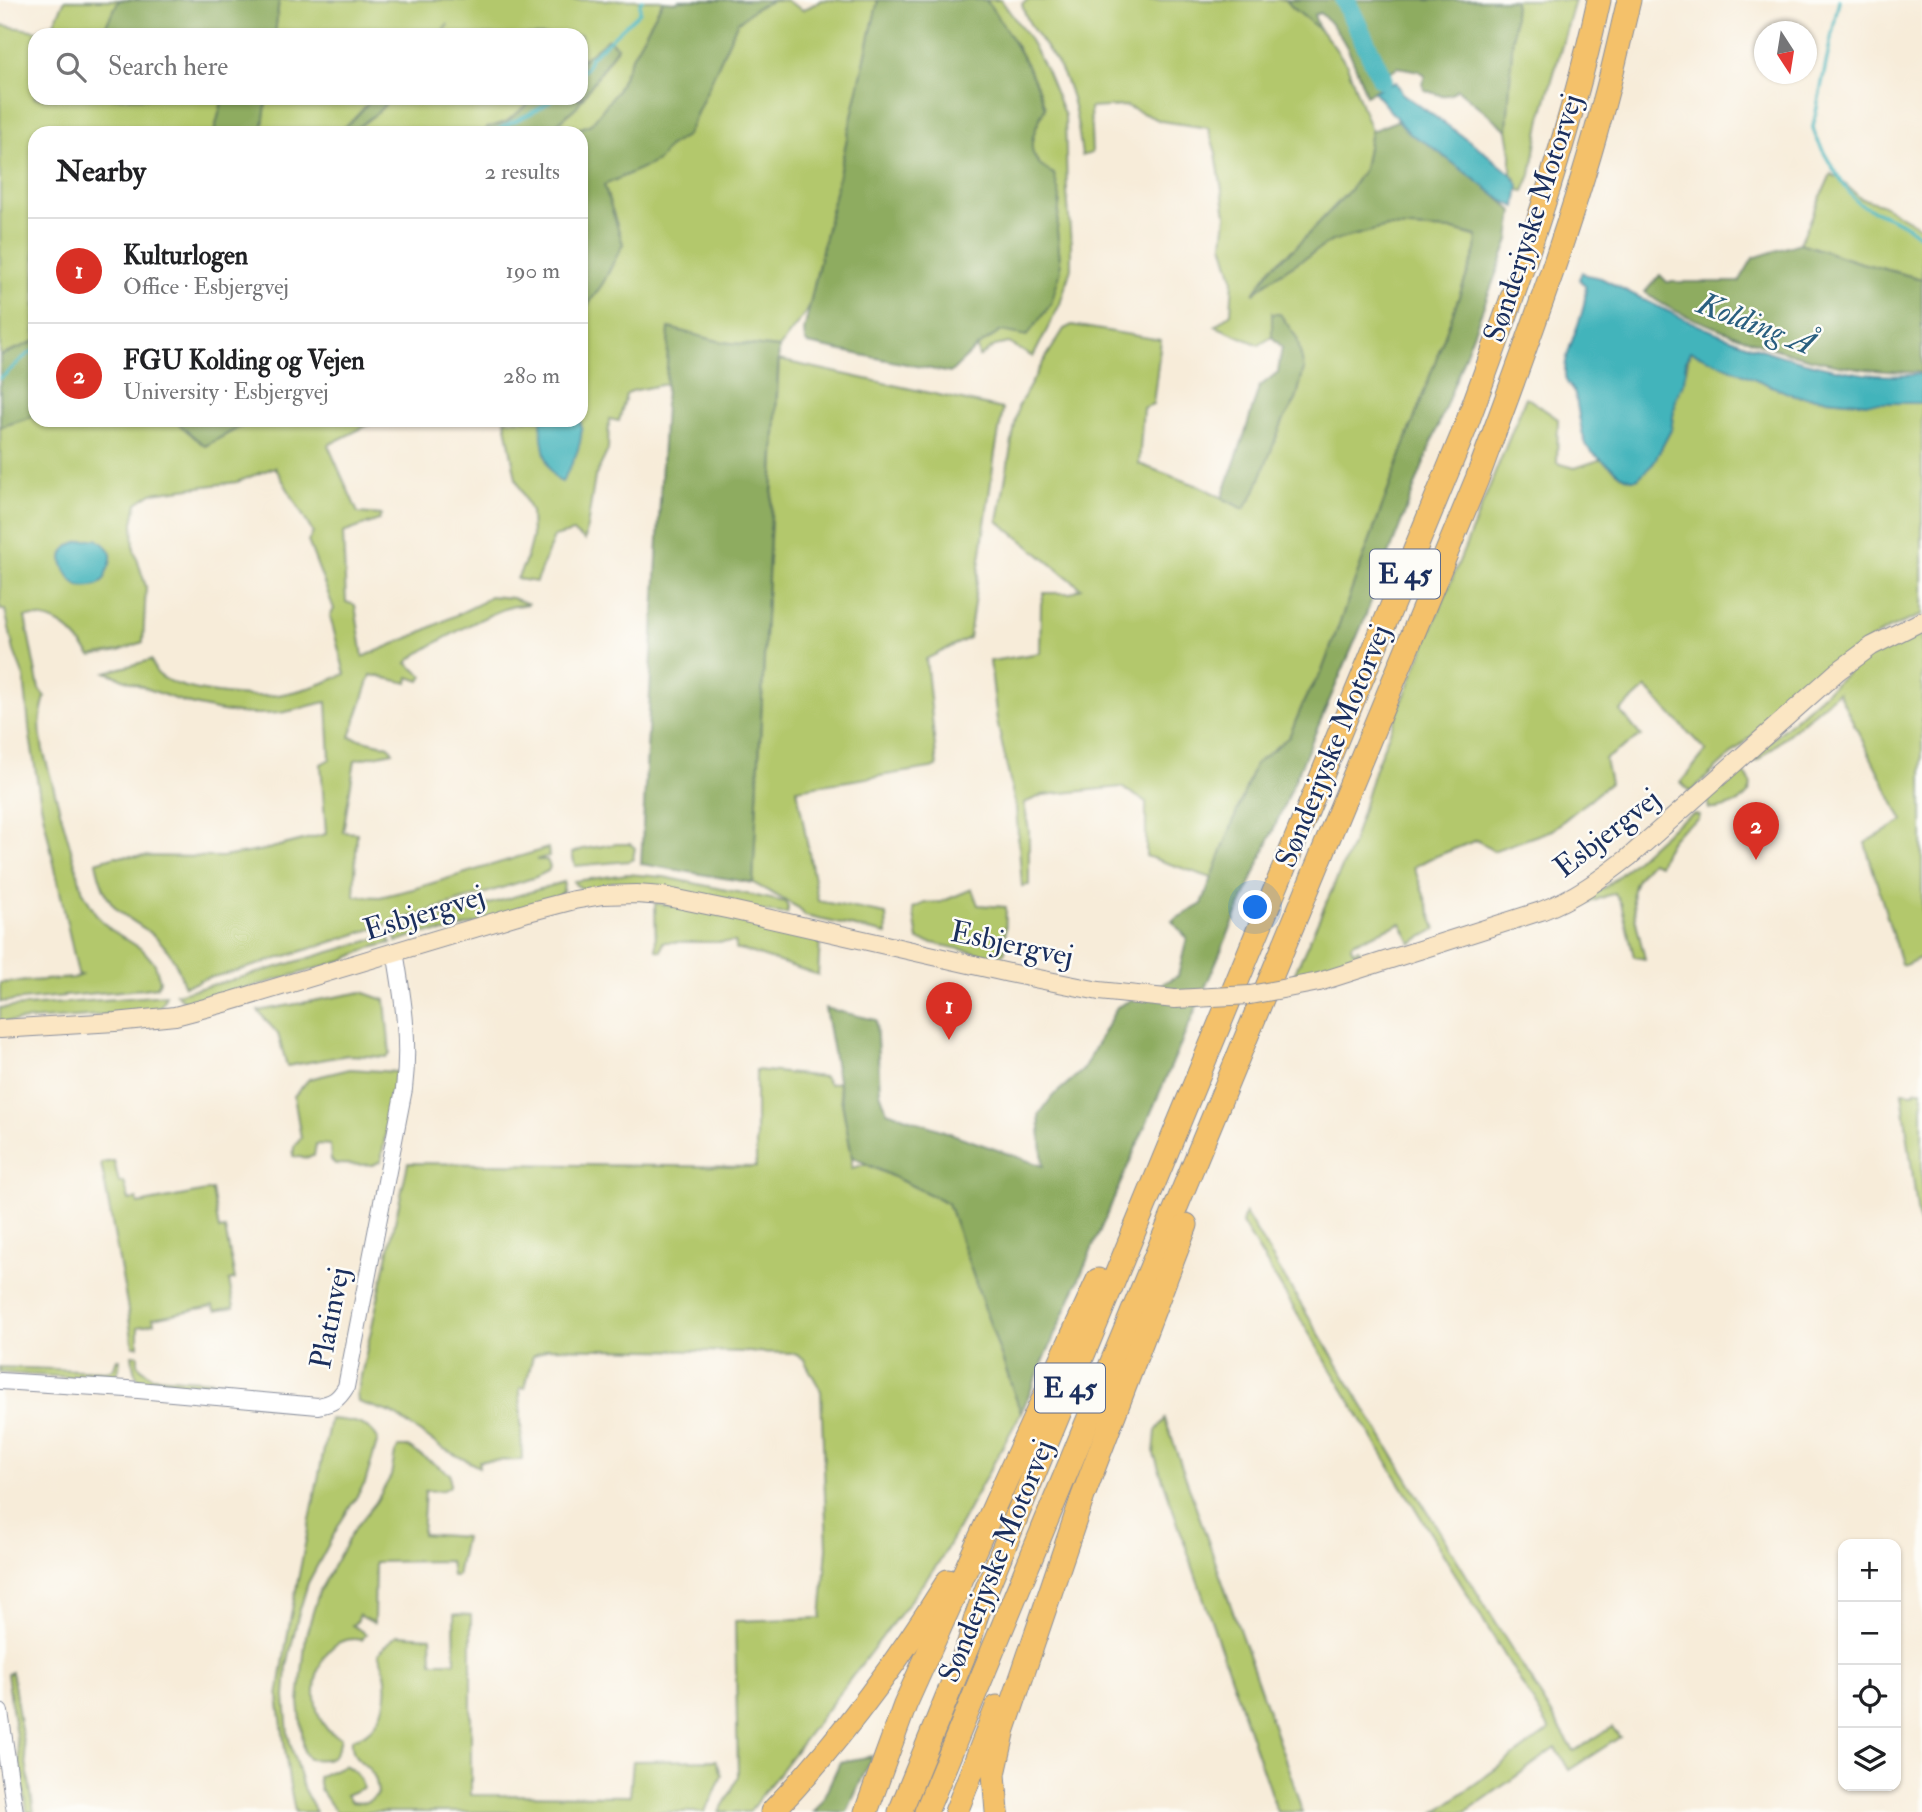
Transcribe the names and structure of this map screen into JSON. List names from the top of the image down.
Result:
{
  "streets": {
    "highway": ["Sønderjyske Motorvej", "E 45"],
    "main road": ["Esbjergvej"],
    "street": ["Platinvej"]
  },
  "crossings": [
    ["Esbjergvej", "Platinvej"]
  ],
  "water": ["Kolding Å"],
  "north": "bottom",
  "page": {
    "search": "Search here",
    "heading": ["Nearby", "2 results"],
    "list": [
      {
        "mark": "1",
        "name": "Kulturlogen",
        "note": "Office · Esbjergvej",
        "value": "190 m"
      },
      {
        "mark": "2",
        "name": "FGU Kolding og Vejen",
        "note": "University · Esbjergvej",
        "value": "280 m"
      }
    ],
    "pins": ["2", "1"],
    "map_buttons": ["+", "−"]
  }
}
